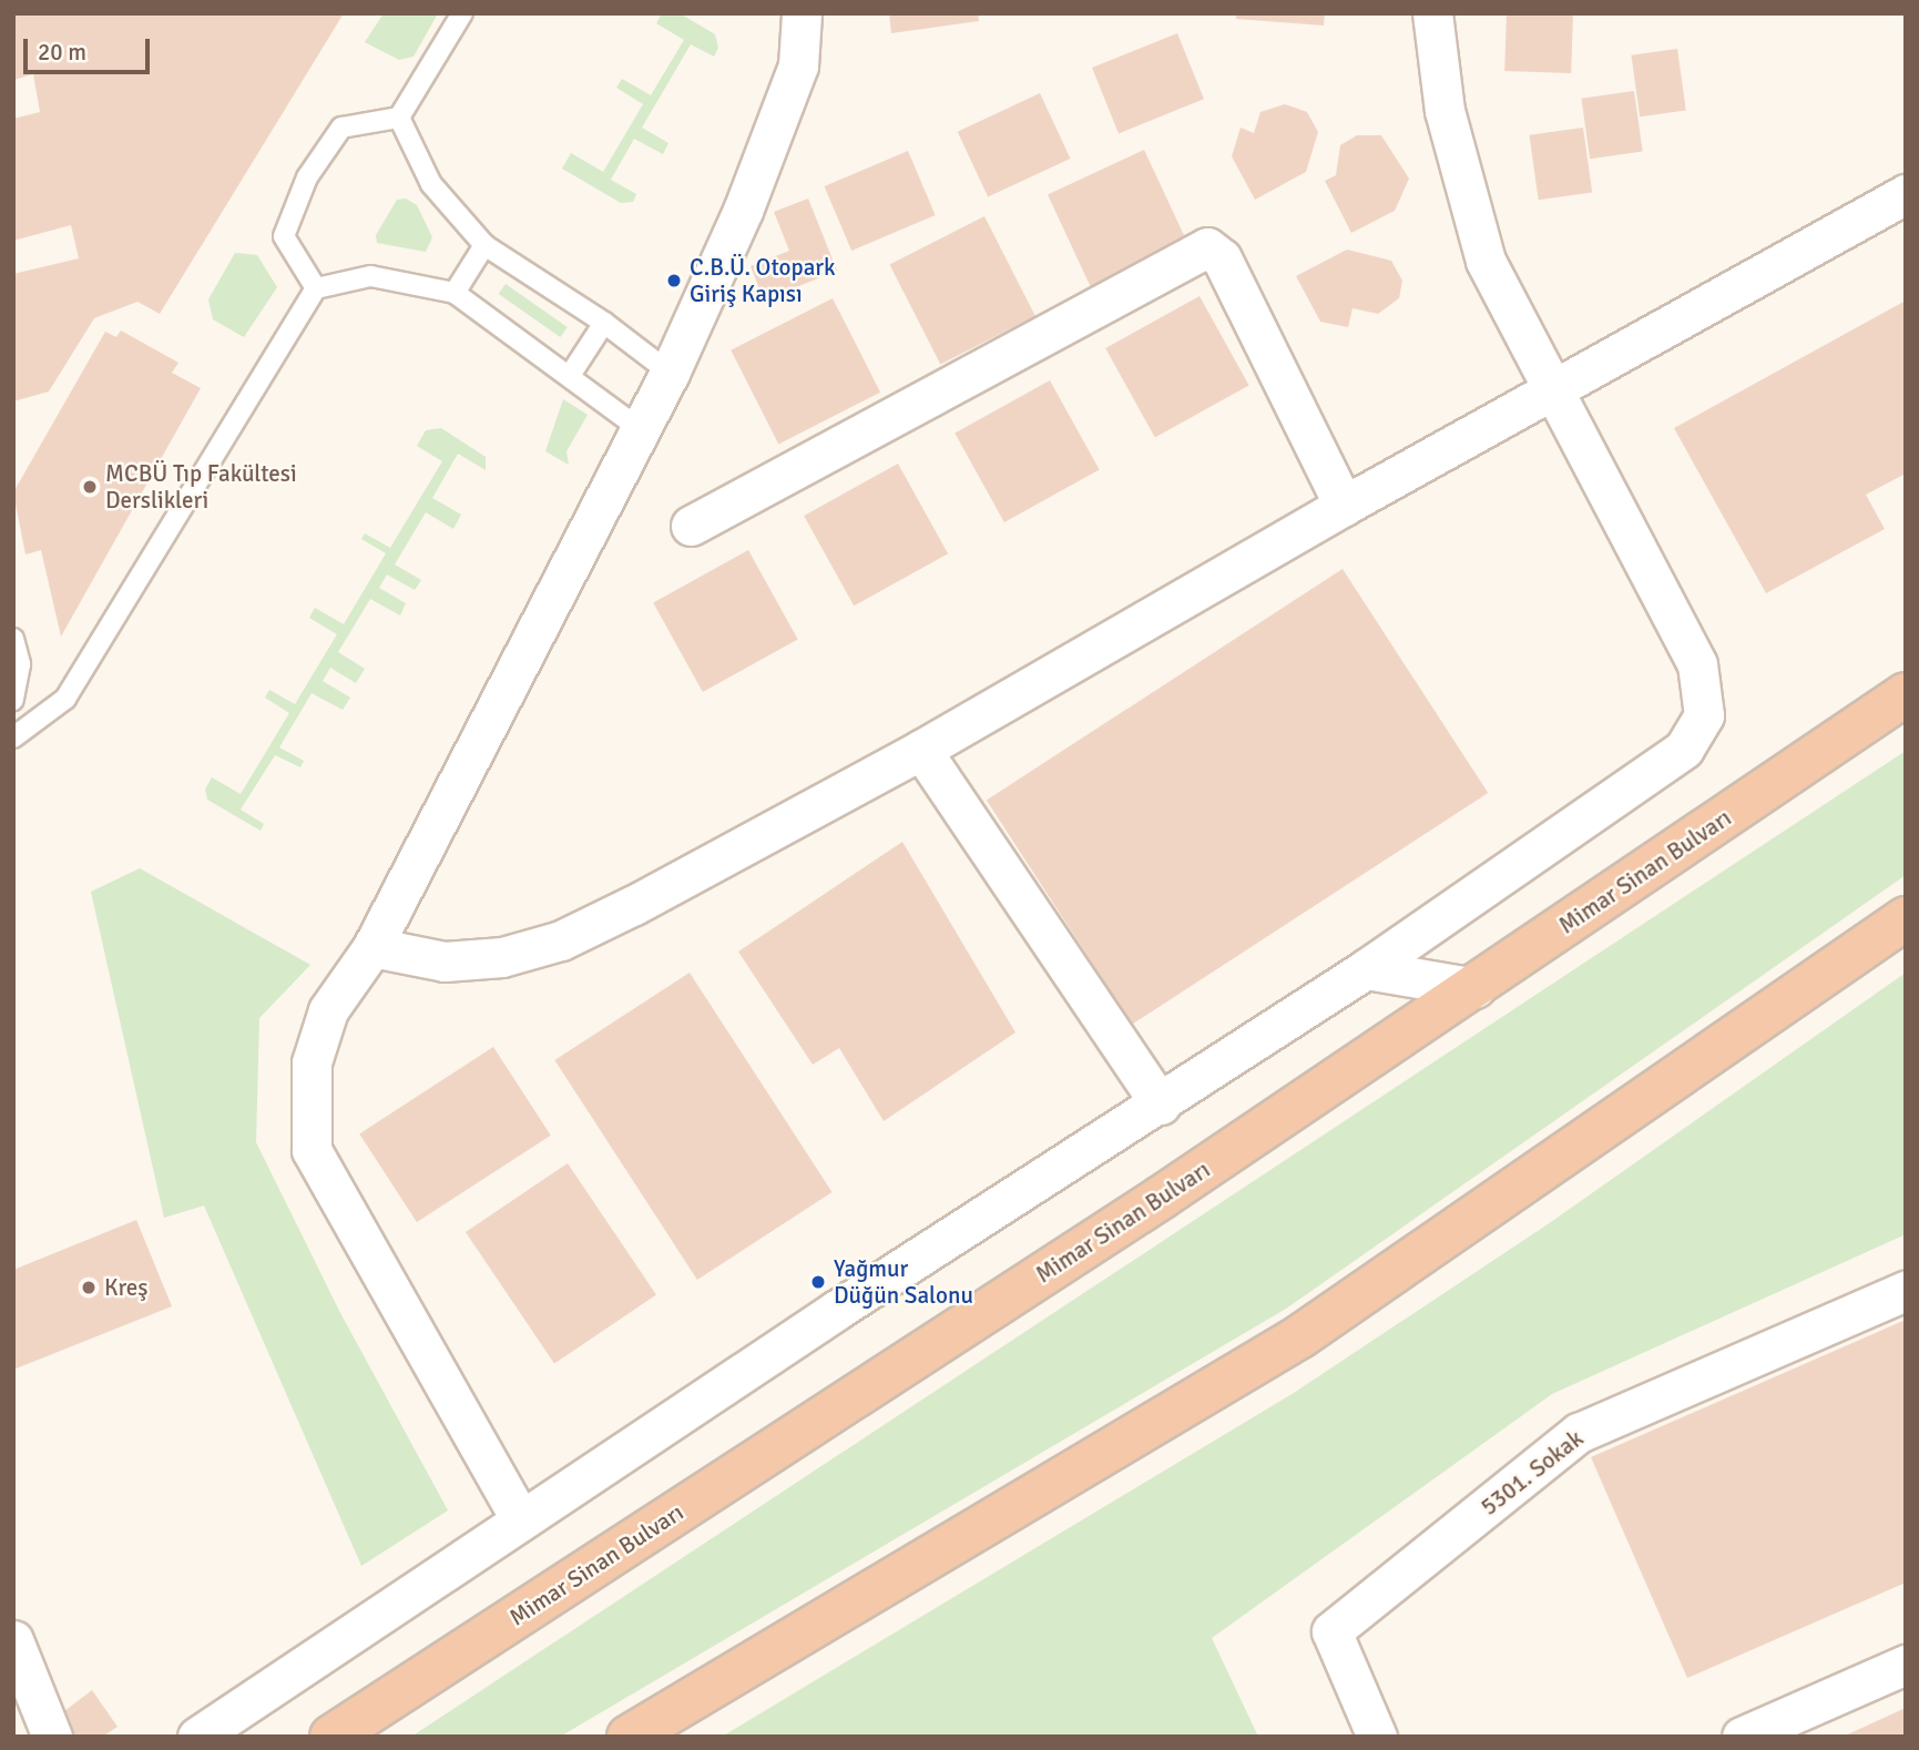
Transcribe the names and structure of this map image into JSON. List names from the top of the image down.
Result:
{
  "streets": {
    "highway": ["Mimar Sinan Bulvarı"],
    "street": ["5301. Sokak"]
  },
  "places": [
    "C.B.Ü. Otopark Giriş Kapısı",
    "MCBÜ Tıp Fakültesi Derslikleri",
    "Yağmur Düğün Salonu",
    "Kreş"
  ],
  "scale_bar": "20 m"
}
